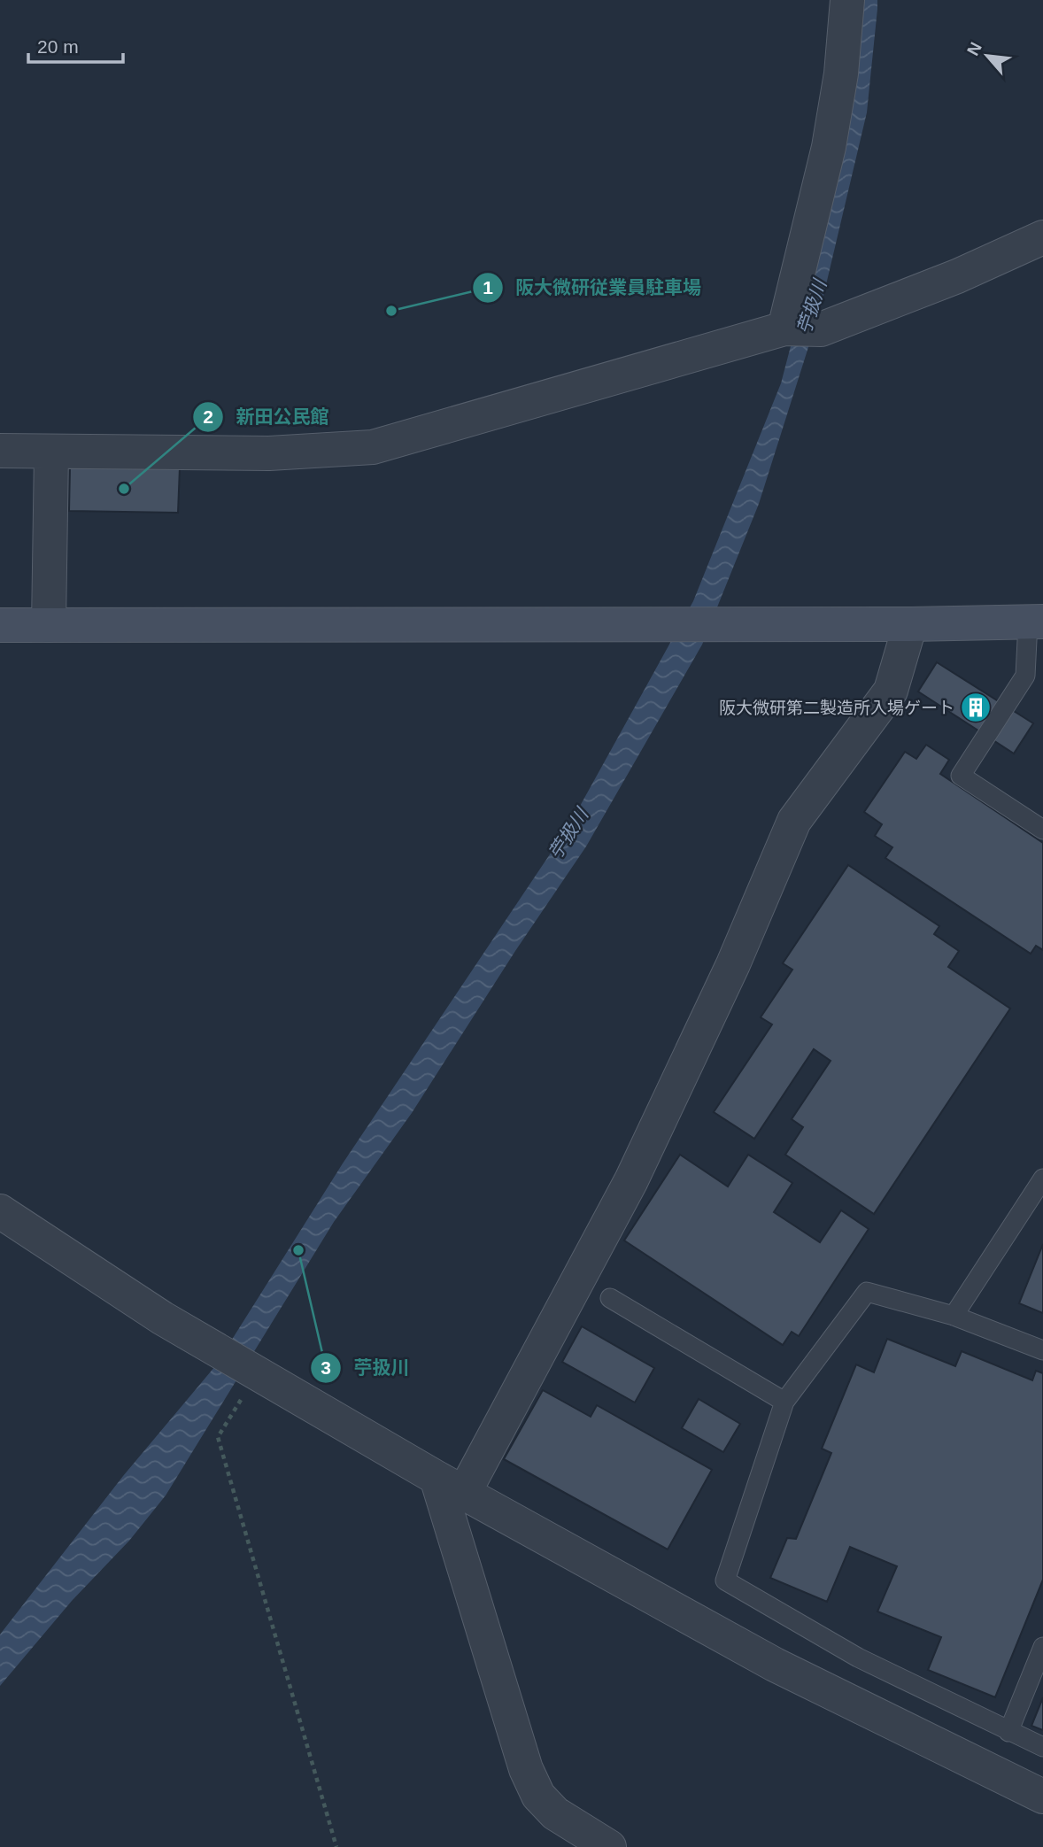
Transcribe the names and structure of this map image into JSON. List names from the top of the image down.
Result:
{
  "water": ["苧扱川"],
  "places": {
    "other": ["阪大微研従業員駐車場", "新田公民館", "苧扱川"],
    "building": ["阪大微研第二製造所入場ゲート"]
  },
  "scale_bar": "20 m",
  "north": "top left"
}
